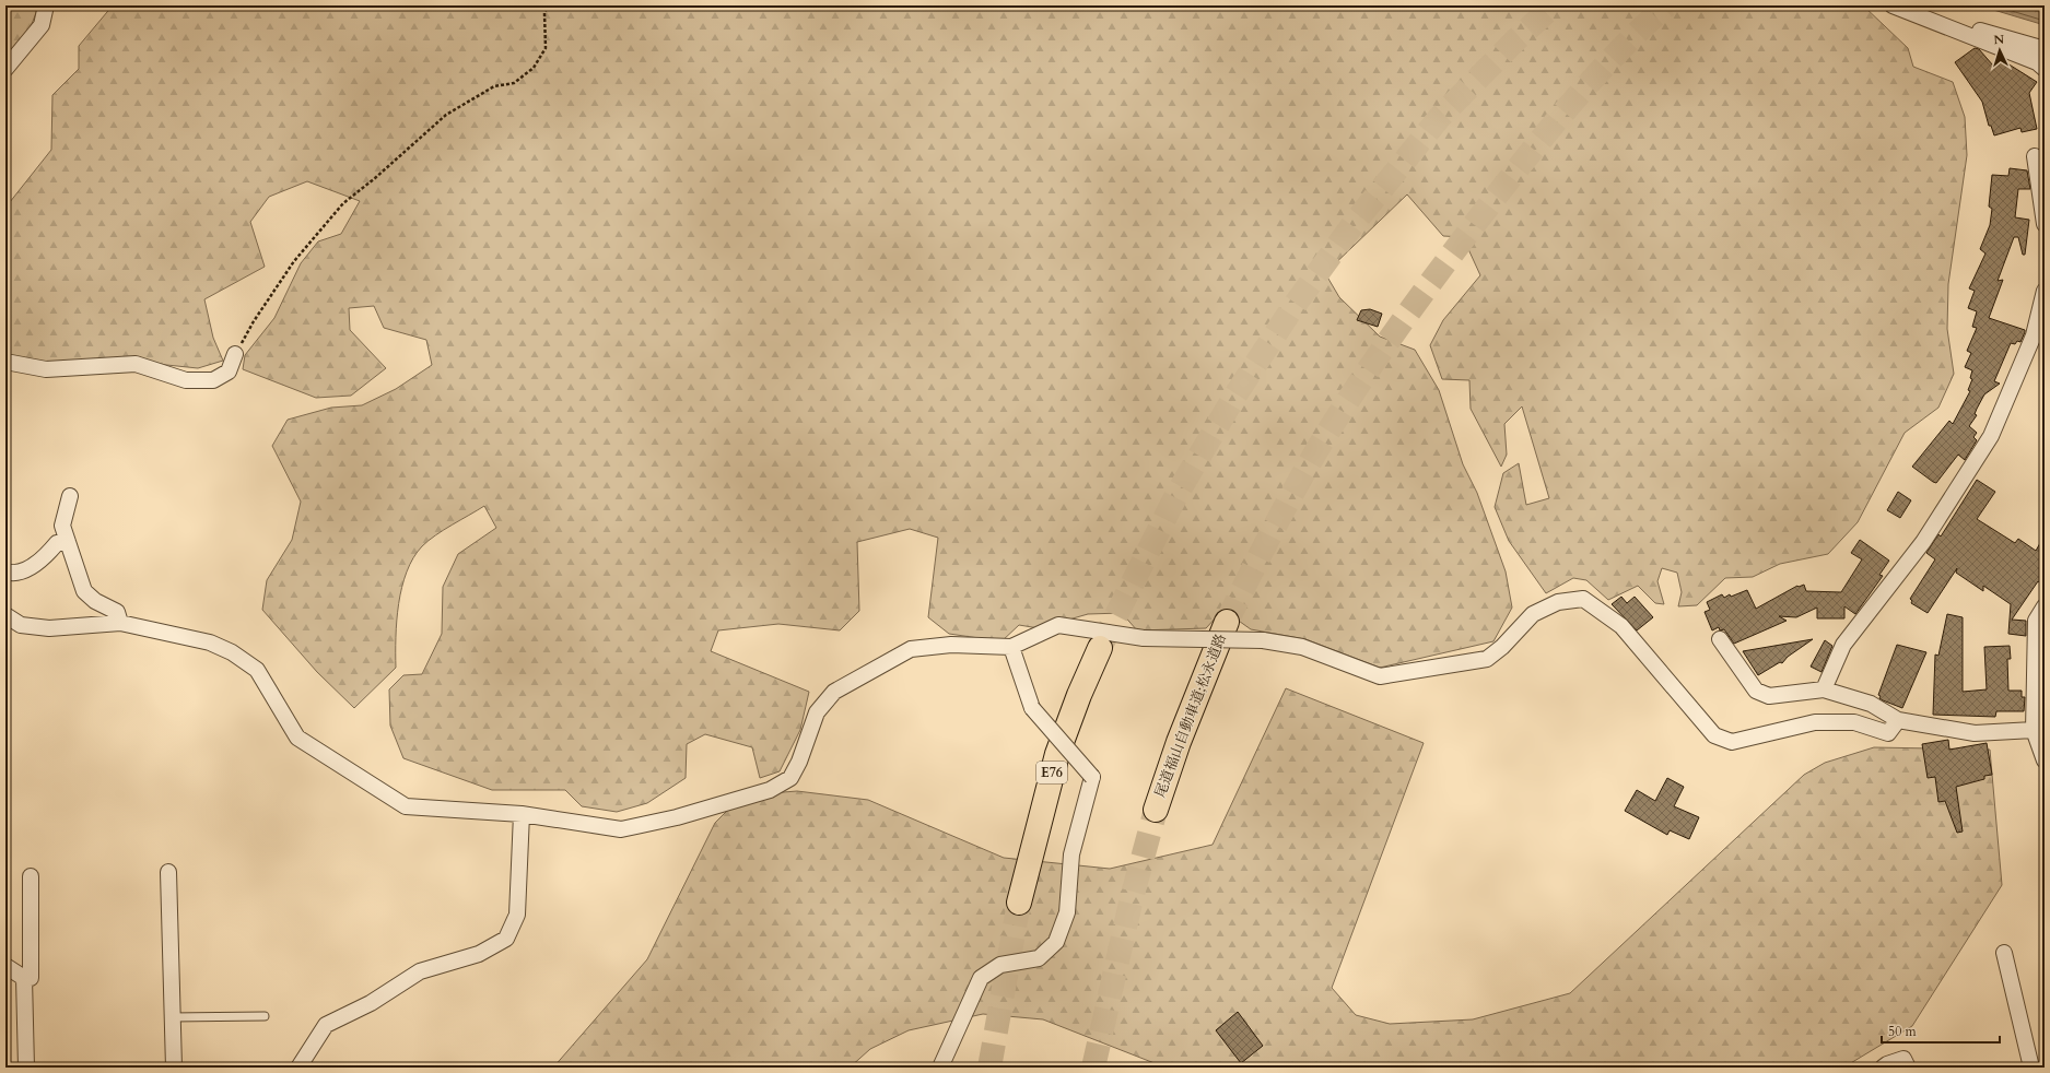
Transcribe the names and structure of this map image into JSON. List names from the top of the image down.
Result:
{
  "streets": {
    "highway": ["尾道福山自動車道;松永道路", "E76"]
  },
  "scale_bar": "50 m",
  "north": "top"
}
